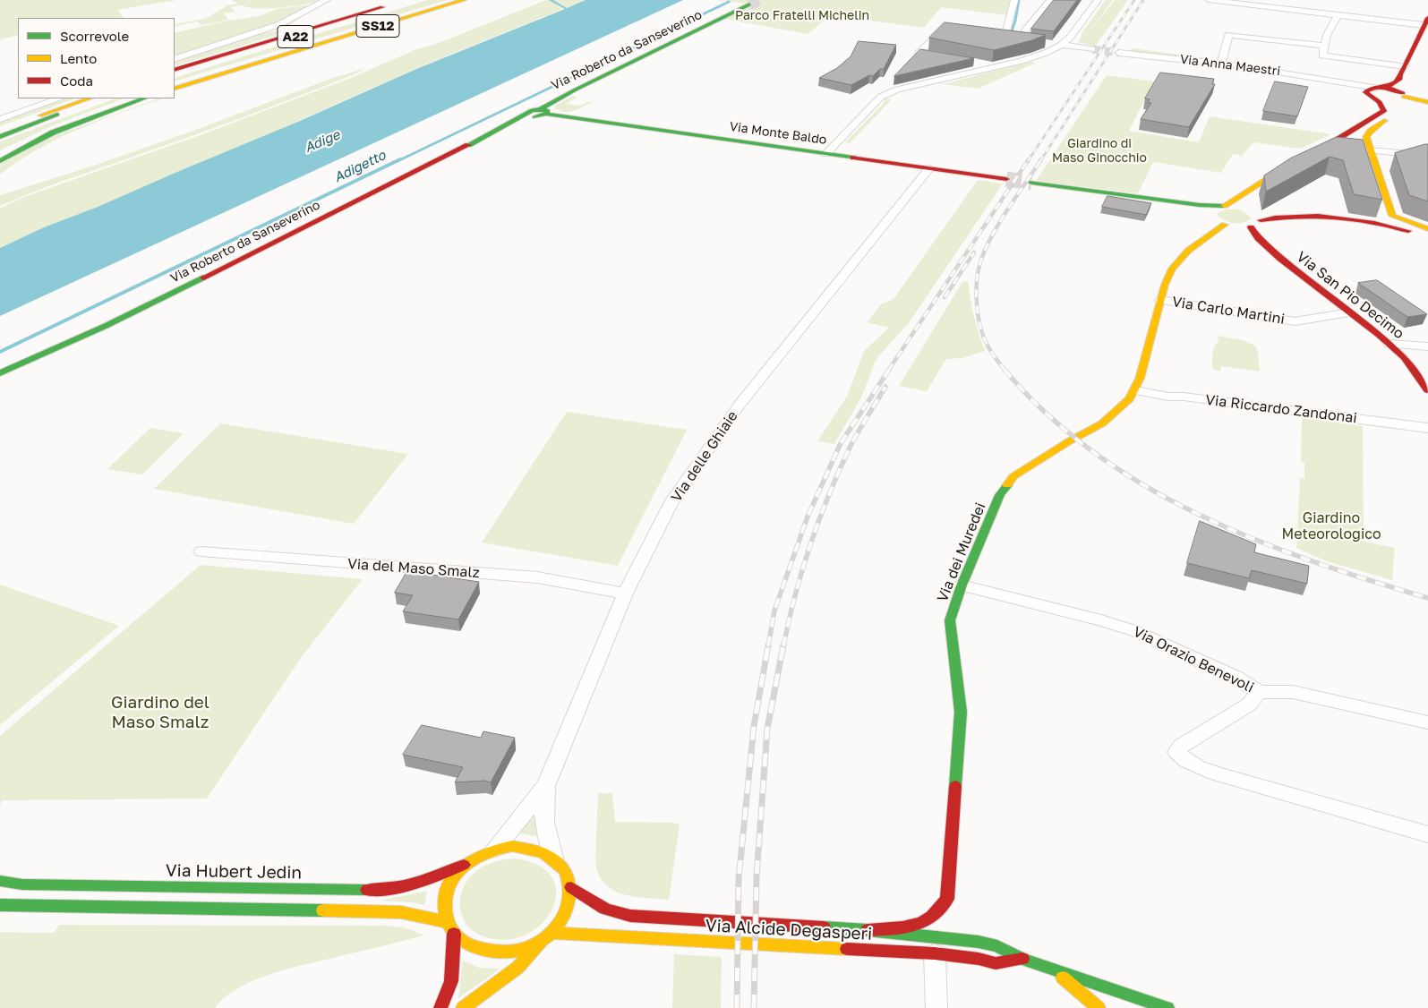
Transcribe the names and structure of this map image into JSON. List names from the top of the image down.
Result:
{
  "streets": {
    "main road": [
      "SS12",
      "A22",
      "Via Roberto da Sanseverino",
      "Via Monte Baldo",
      "Via San Pio Decimo",
      "Via dei Muredei",
      "Via Hubert Jedin",
      "Via Alcide Degasperi"
    ],
    "street": [
      "Via Anna Maestri",
      "Via Carlo Martini",
      "Via Riccardo Zandonai",
      "Via delle Ghiaie",
      "Via del Maso Smalz",
      "Via Orazio Benevoli"
    ]
  },
  "crossings": [
    ["Via Roberto da Sanseverino", "Via Monte Baldo"],
    ["Via Monte Baldo", "Via delle Ghiaie"],
    ["Via San Pio Decimo", "Via Carlo Martini"],
    ["Via Carlo Martini", "Via dei Muredei"],
    ["Via Riccardo Zandonai", "Via dei Muredei"],
    ["Via delle Ghiaie", "Via del Maso Smalz"],
    ["Via delle Ghiaie", "Via Hubert Jedin"],
    ["Via delle Ghiaie", "Via Alcide Degasperi"],
    ["Via dei Muredei", "Via Orazio Benevoli"],
    ["Via dei Muredei", "Via Alcide Degasperi"],
    ["Via Hubert Jedin", "Via Alcide Degasperi"]
  ],
  "water": ["Adige", "Adigetto"],
  "parks": [
    "Parco Fratelli Michelin",
    "Giardino di Maso Ginocchio",
    "Giardino Meteorologico",
    "Giardino del Maso Smalz"
  ],
  "legend": ["Scorrevole", "Lento", "Coda"]
}
